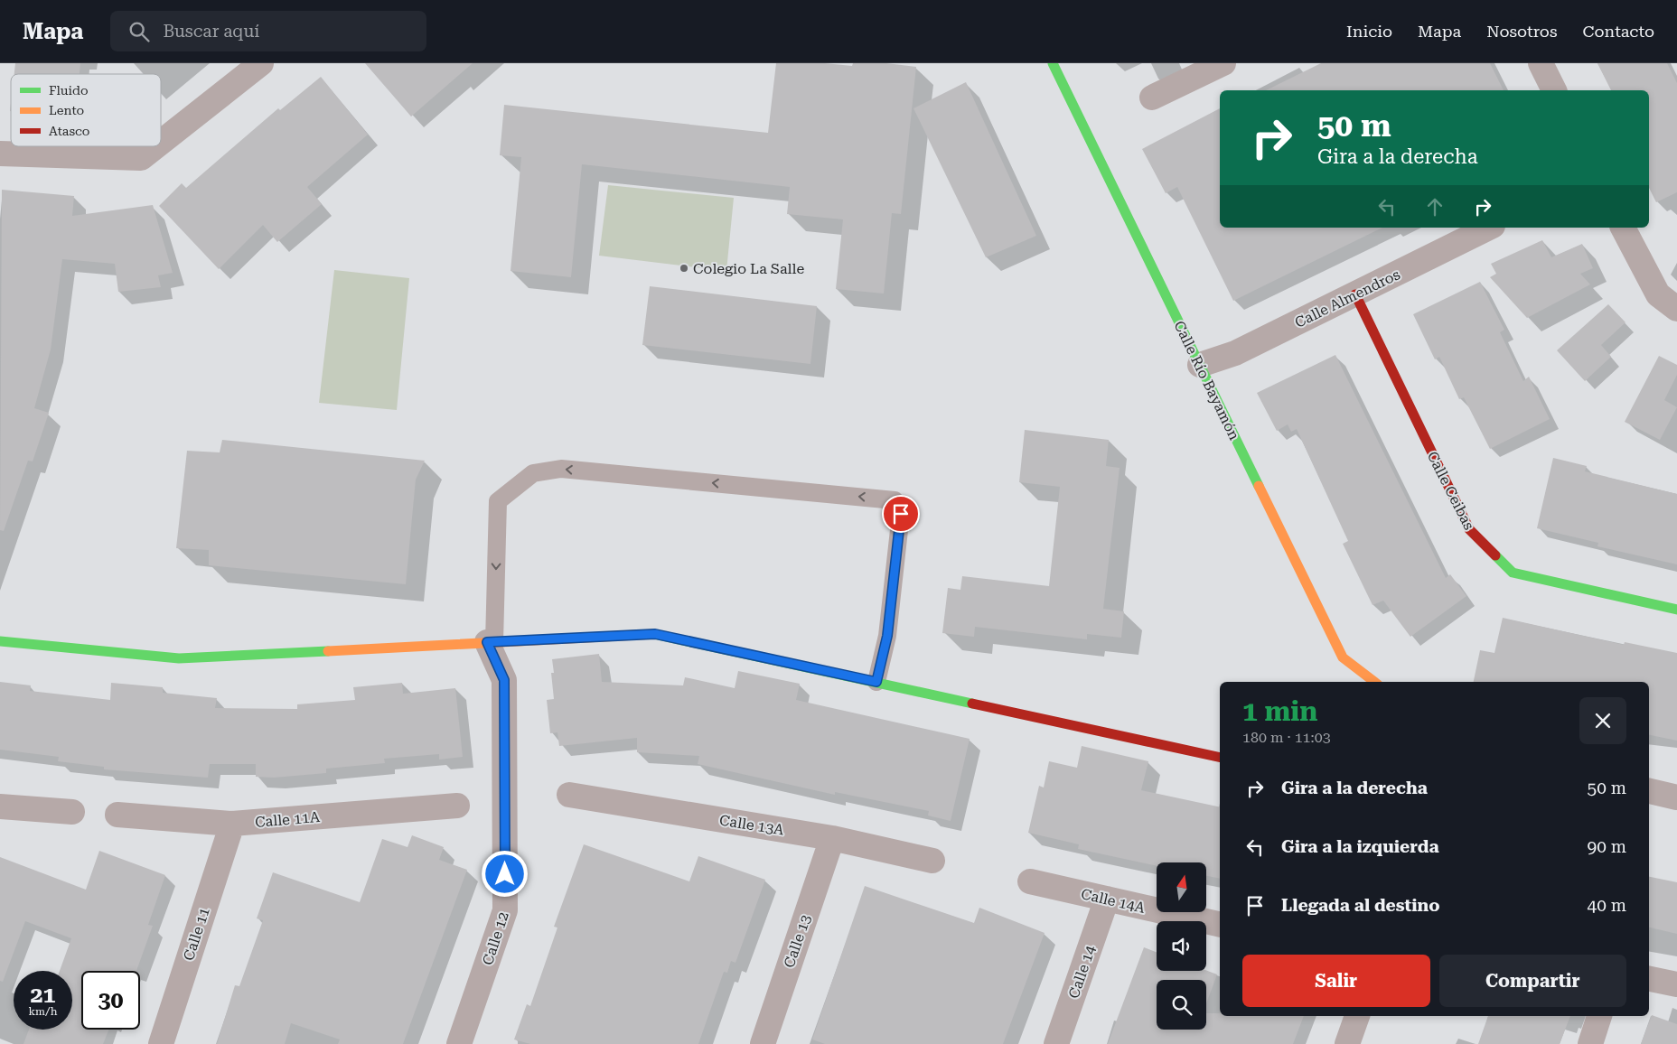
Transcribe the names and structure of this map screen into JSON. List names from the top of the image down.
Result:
{
  "streets": {
    "street": [
      "Calle Almendros",
      "Calle Río Bayamón",
      "Calle Ceibas",
      "Calle 11A",
      "Calle 13A",
      "Calle 14A",
      "Calle 11",
      "Calle 12",
      "Calle 13",
      "Calle 14"
    ]
  },
  "crossings": [
    ["Calle Almendros", "Calle Río Bayamón"],
    ["Calle Almendros", "Calle Ceibas"],
    ["Calle 11A", "Calle 11"],
    ["Calle 13A", "Calle 13"],
    ["Calle 14A", "Calle 14"]
  ],
  "places": ["Colegio La Salle"],
  "legend": ["Fluido", "Lento", "Atasco"],
  "north": "top",
  "page": {
    "header": "Mapa",
    "search": "Buscar aquí",
    "nav": [
      "Inicio",
      "Mapa",
      "Nosotros",
      "Contacto"
    ],
    "turn": ["50 m", "Gira a la derecha"],
    "heading": ["1 min", "180 m · 11:03"],
    "list": [
      {
        "name": "Gira a la derecha",
        "value": "50 m"
      },
      {
        "name": "Gira a la izquierda",
        "value": "90 m"
      },
      {
        "name": "Llegada al destino",
        "value": "40 m"
      }
    ],
    "buttons": ["Salir", "Compartir"],
    "speed": "21 km/h",
    "limit": "30"
  }
}
